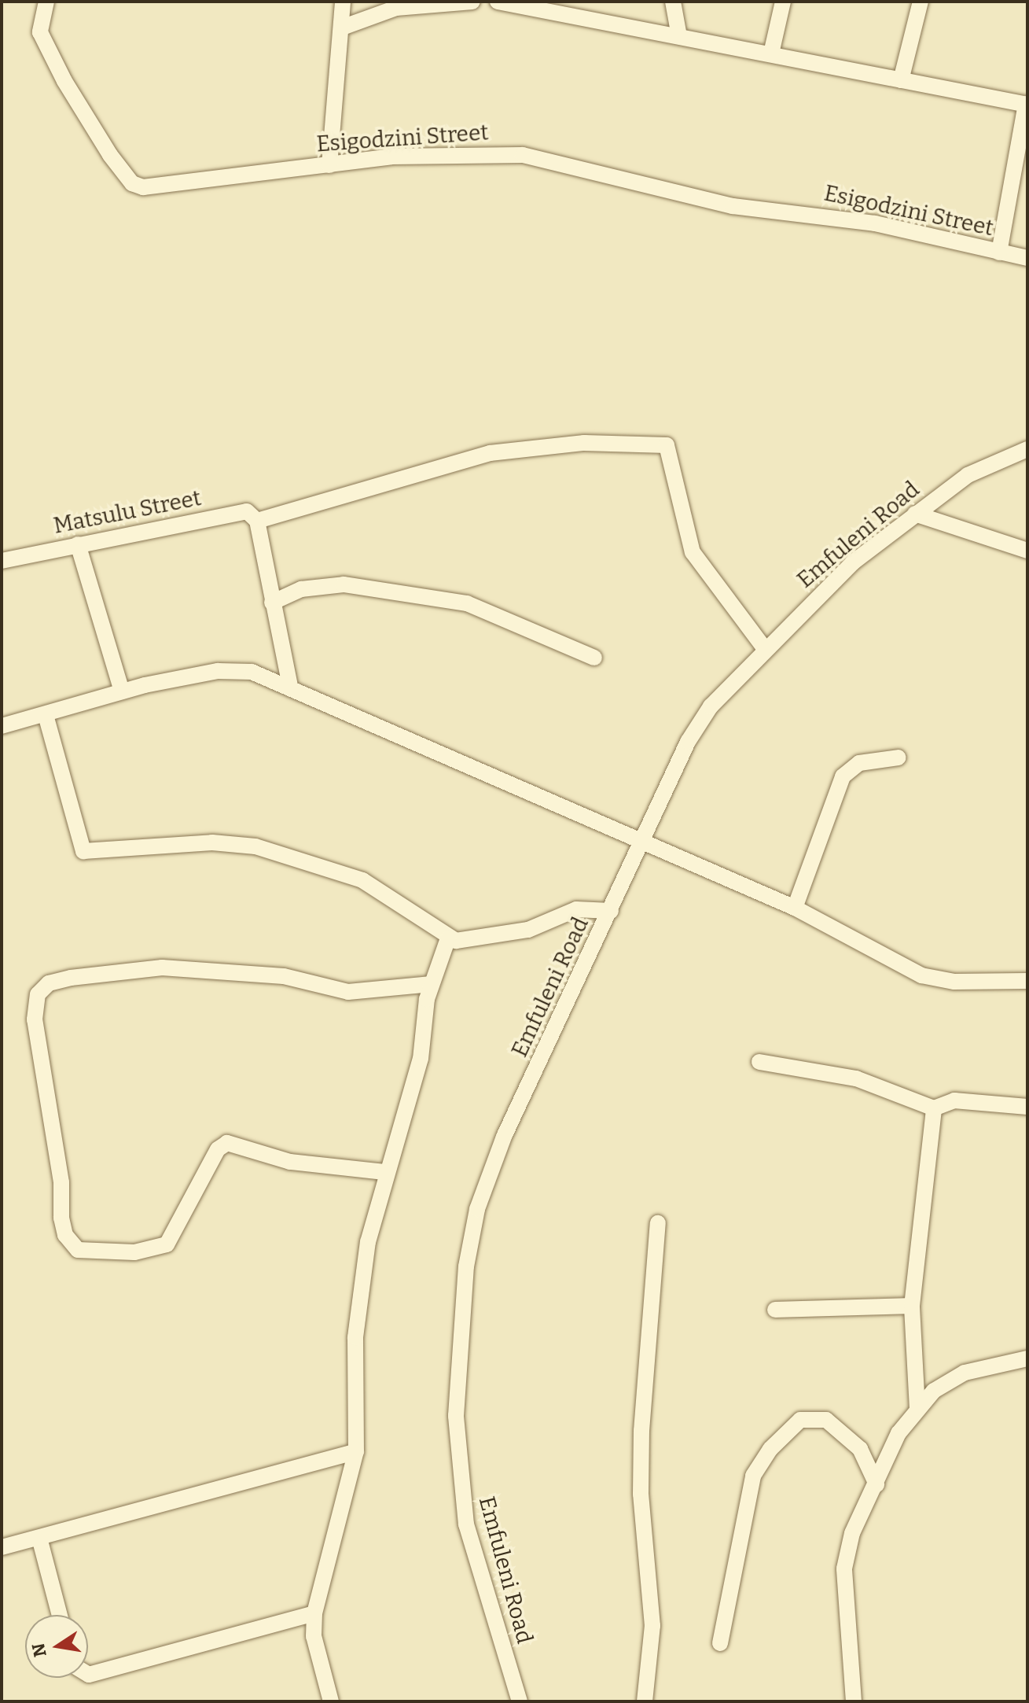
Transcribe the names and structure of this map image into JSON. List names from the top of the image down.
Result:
{
  "streets": {
    "street": ["Esigodzini Street", "Matsulu Street", "Emfuleni Road"]
  },
  "north": "left"
}
